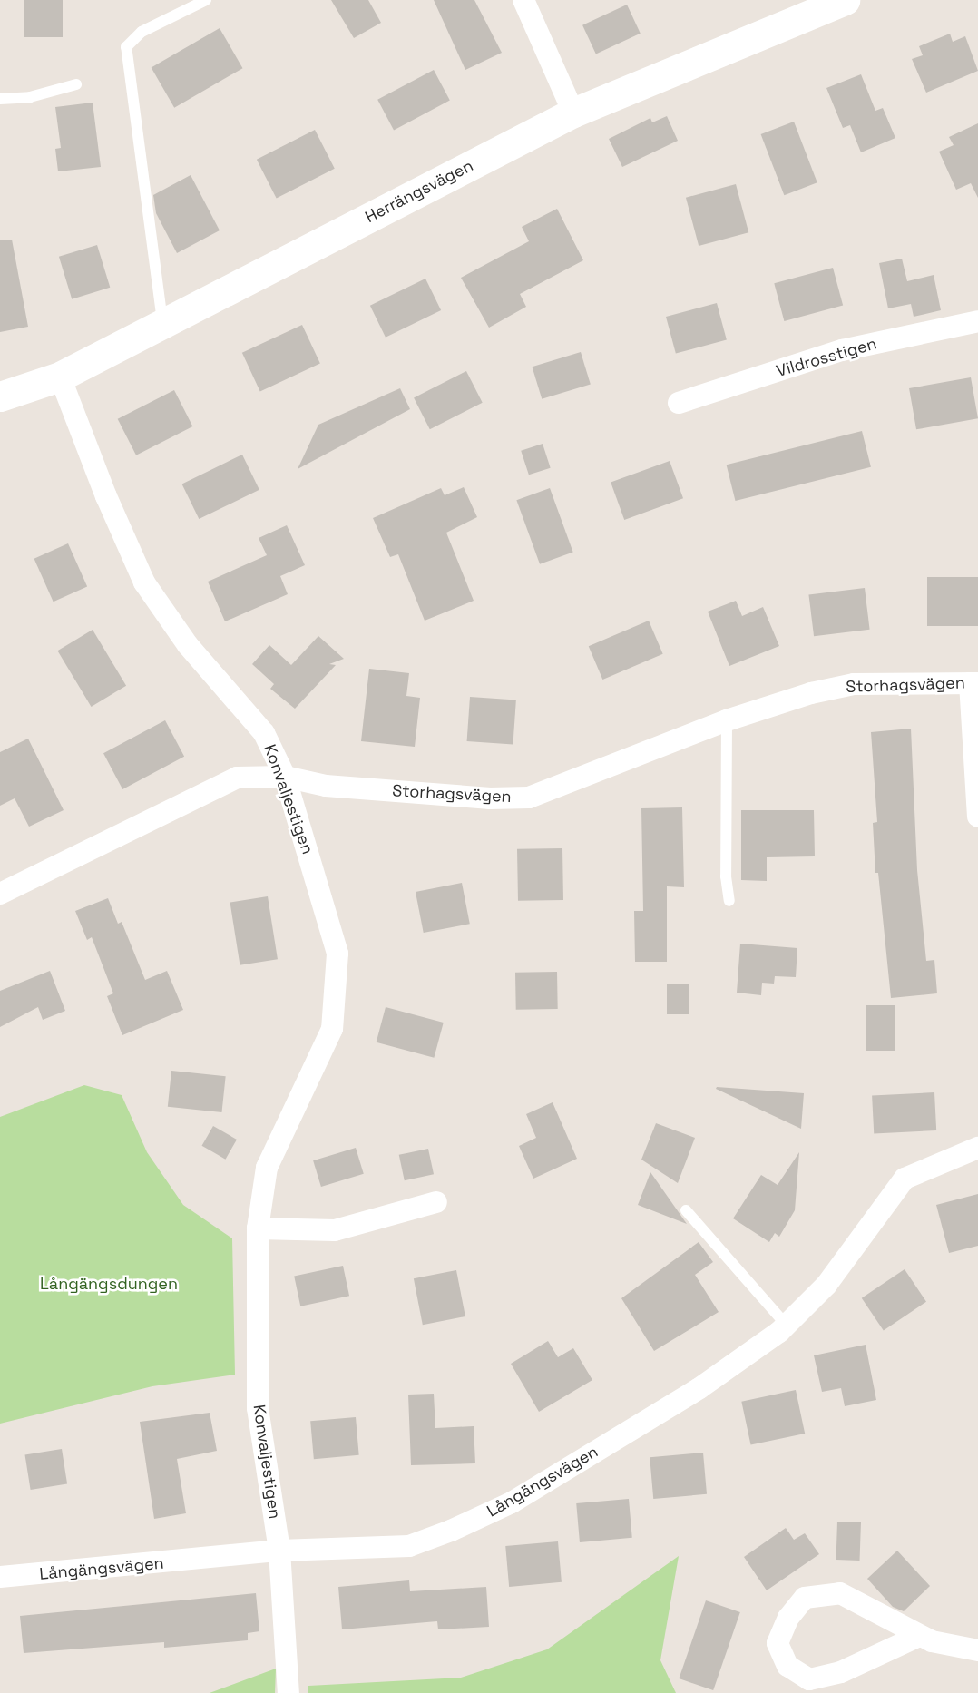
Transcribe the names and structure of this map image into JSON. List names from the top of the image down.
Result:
{
  "streets": {
    "street": [
      "Herrängsvägen",
      "Vildrosstigen",
      "Storhagsvägen",
      "Konvaljestigen",
      "Långängsvägen"
    ]
  },
  "crossings": [
    ["Herrängsvägen", "Konvaljestigen"],
    ["Storhagsvägen", "Konvaljestigen"],
    ["Konvaljestigen", "Långängsvägen"]
  ],
  "parks": ["Långängsdungen"]
}
